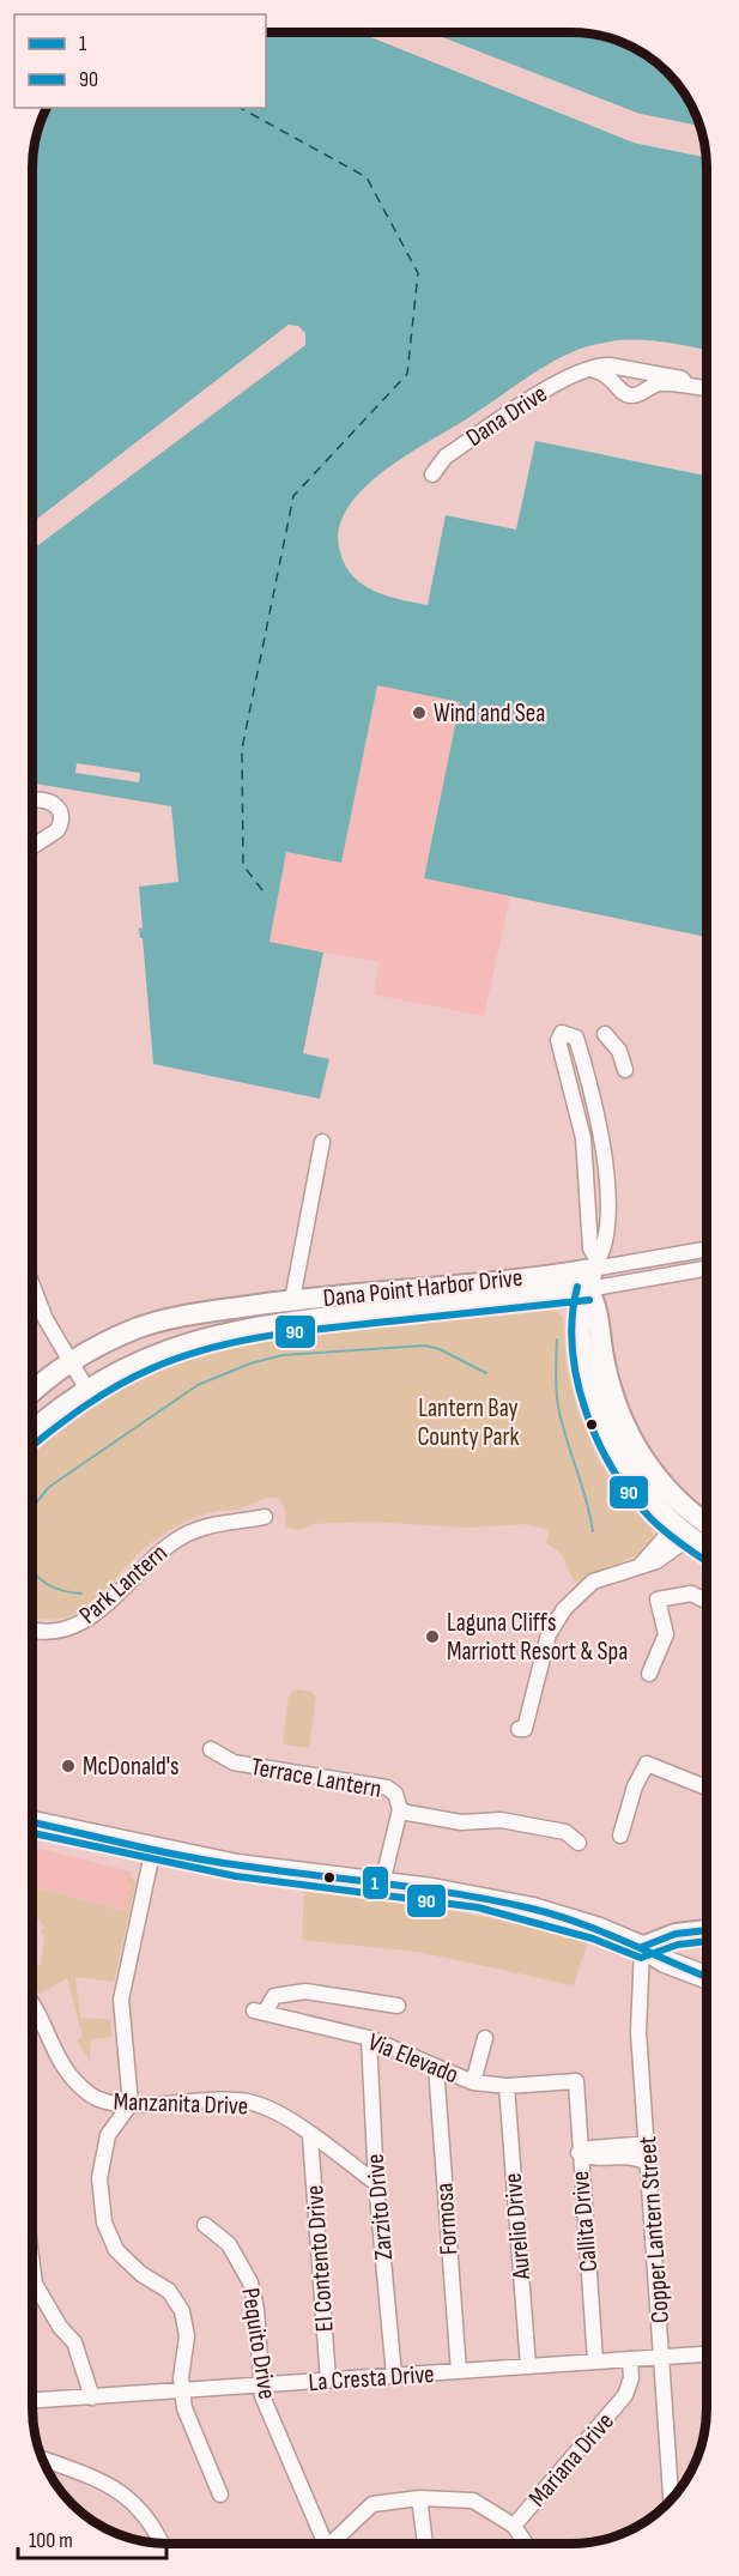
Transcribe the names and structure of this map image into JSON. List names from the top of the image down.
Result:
{
  "streets": {
    "main road": ["Dana Point Harbor Drive"],
    "street": [
      "Dana Drive",
      "Park Lantern",
      "Terrace Lantern",
      "Via Elevado",
      "Manzanita Drive",
      "Zarzito Drive",
      "Formosa",
      "Callita Drive",
      "Aurelio Drive",
      "Copper Lantern Street",
      "El Contento Drive",
      "Pequito Drive",
      "La Cresta Drive",
      "Mariana Drive"
    ]
  },
  "crossings": [
    ["Via Elevado", "Zarzito Drive"],
    ["Via Elevado", "Formosa"],
    ["Via Elevado", "Callita Drive"],
    ["Via Elevado", "Aurelio Drive"],
    ["Manzanita Drive", "Zarzito Drive"],
    ["Manzanita Drive", "El Contento Drive"],
    ["Zarzito Drive", "La Cresta Drive"],
    ["Formosa", "La Cresta Drive"],
    ["Callita Drive", "La Cresta Drive"],
    ["Aurelio Drive", "La Cresta Drive"],
    ["Copper Lantern Street", "La Cresta Drive"],
    ["El Contento Drive", "La Cresta Drive"],
    ["Pequito Drive", "La Cresta Drive"],
    ["La Cresta Drive", "Mariana Drive"]
  ],
  "parks": ["Lantern Bay County Park"],
  "places": ["Wind and Sea", "Laguna Cliffs Marriott Resort & Spa", "McDonald's"],
  "lines": ["transit line 90", "transit line 1"],
  "legend": ["1", "90"],
  "scale_bar": "100 m"
}
